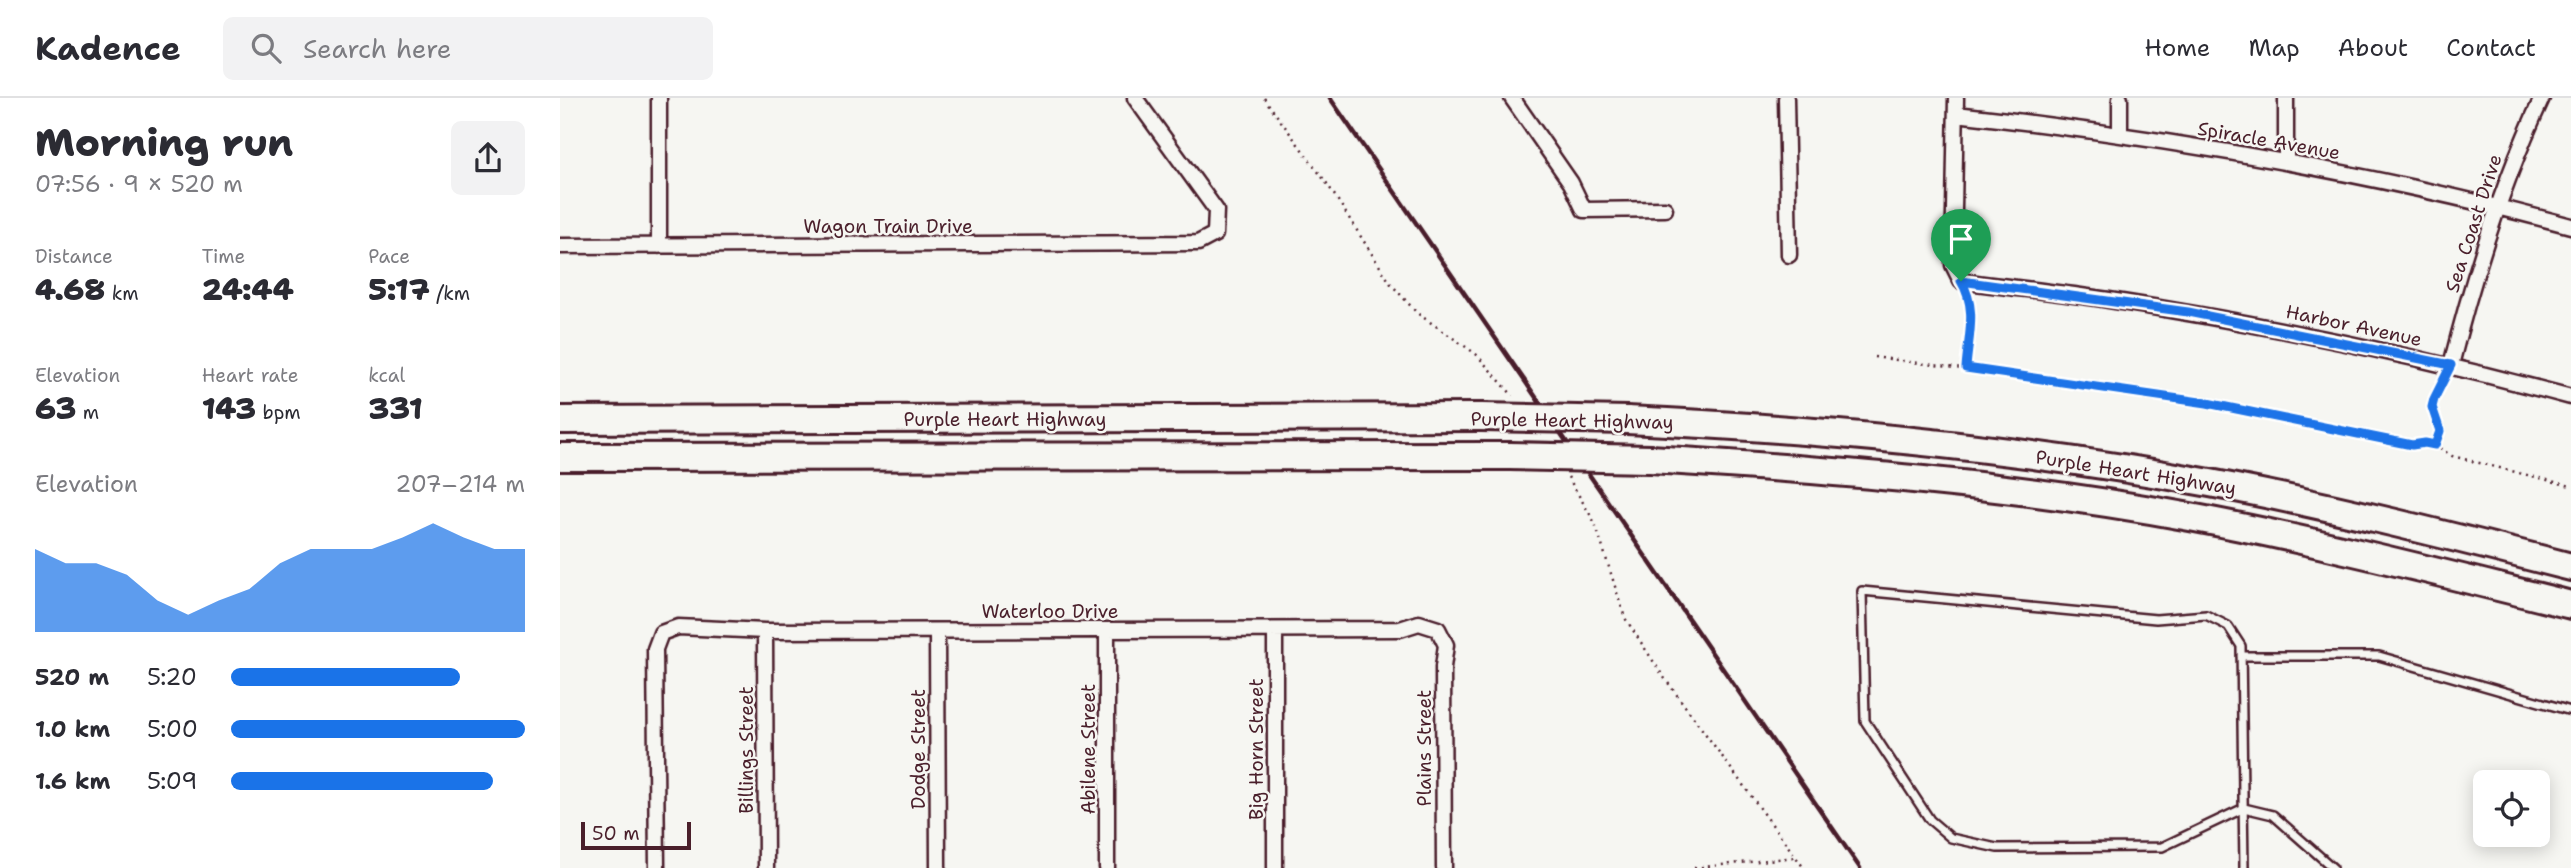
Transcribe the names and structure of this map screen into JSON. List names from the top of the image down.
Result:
{
  "streets": {
    "highway": ["Purple Heart Highway"],
    "street": [
      "Spiracle Avenue",
      "Sea Coast Drive",
      "Wagon Train Drive",
      "Harbor Avenue",
      "Waterloo Drive",
      "Plains Street",
      "Dodge Street",
      "Abilene Street",
      "Big Horn Street",
      "Billings Street"
    ]
  },
  "crossings": [
    ["Spiracle Avenue", "Sea Coast Drive"],
    ["Sea Coast Drive", "Harbor Avenue"],
    ["Waterloo Drive", "Plains Street"],
    ["Waterloo Drive", "Dodge Street"],
    ["Waterloo Drive", "Abilene Street"],
    ["Waterloo Drive", "Big Horn Street"],
    ["Waterloo Drive", "Billings Street"]
  ],
  "scale_bar": "50 m",
  "page": {
    "header": "Kadence",
    "search": "Search here",
    "nav": [
      "Home",
      "Map",
      "About",
      "Contact"
    ],
    "heading": ["Morning run", "07:56 · 9 × 520 m"],
    "stats": [
      ["Distance", "4.68 km"],
      ["Time", "24:44"],
      ["Pace", "5:17 /km"],
      ["Elevation", "63 m"],
      ["Heart rate", "143 bpm"],
      ["kcal", "331"]
    ],
    "chart": ["Elevation", "207–214 m"],
    "list": [
      {
        "name": "520 m",
        "note": "5:20"
      },
      {
        "name": "1.0 km",
        "note": "5:00"
      },
      {
        "name": "1.6 km",
        "note": "5:09"
      }
    ],
    "scale": "50 m"
  }
}
